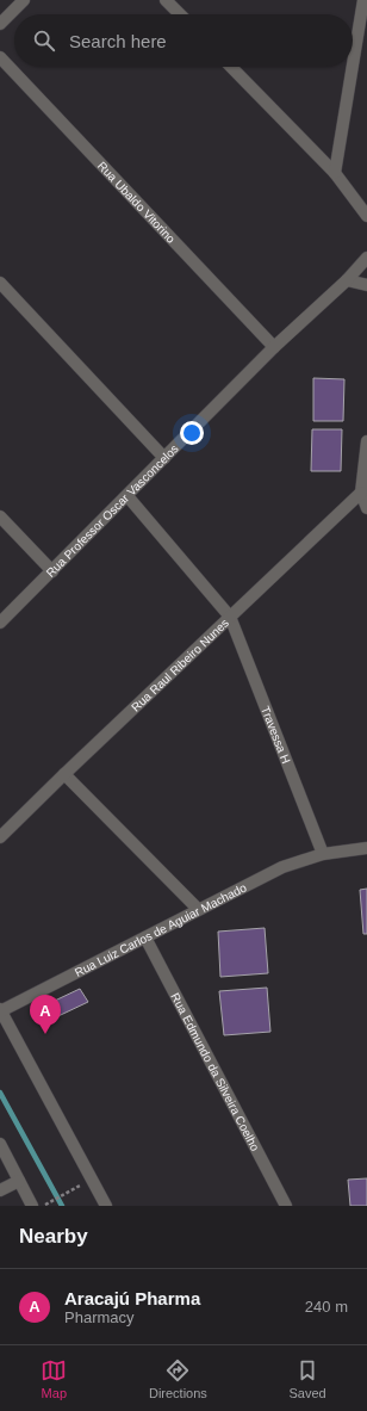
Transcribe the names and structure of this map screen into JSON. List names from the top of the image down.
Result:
{
  "streets": {
    "street": [
      "Rua Ubaldo Vitorino",
      "Rua Professor Oscar Vasconcelos",
      "Rua Raul Ribeiro Nunes",
      "Travessa H",
      "Rua Luiz Carlos de Aguiar Machado",
      "Rua Edmundo da Silveira Coelho"
    ]
  },
  "crossings": [
    ["Rua Ubaldo Vitorino", "Rua Professor Oscar Vasconcelos"],
    ["Rua Professor Oscar Vasconcelos", "Travessa H"],
    ["Rua Raul Ribeiro Nunes", "Travessa H"],
    ["Travessa H", "Rua Luiz Carlos de Aguiar Machado"],
    ["Rua Luiz Carlos de Aguiar Machado", "Rua Edmundo da Silveira Coelho"]
  ],
  "page": {
    "search": "Search here",
    "pins": "A",
    "heading": "Nearby",
    "list": [
      {
        "mark": "A",
        "name": "Aracajú Pharma",
        "note": "Pharmacy",
        "value": "240 m"
      }
    ],
    "nav": ["Map", "Directions", "Saved"]
  }
}
